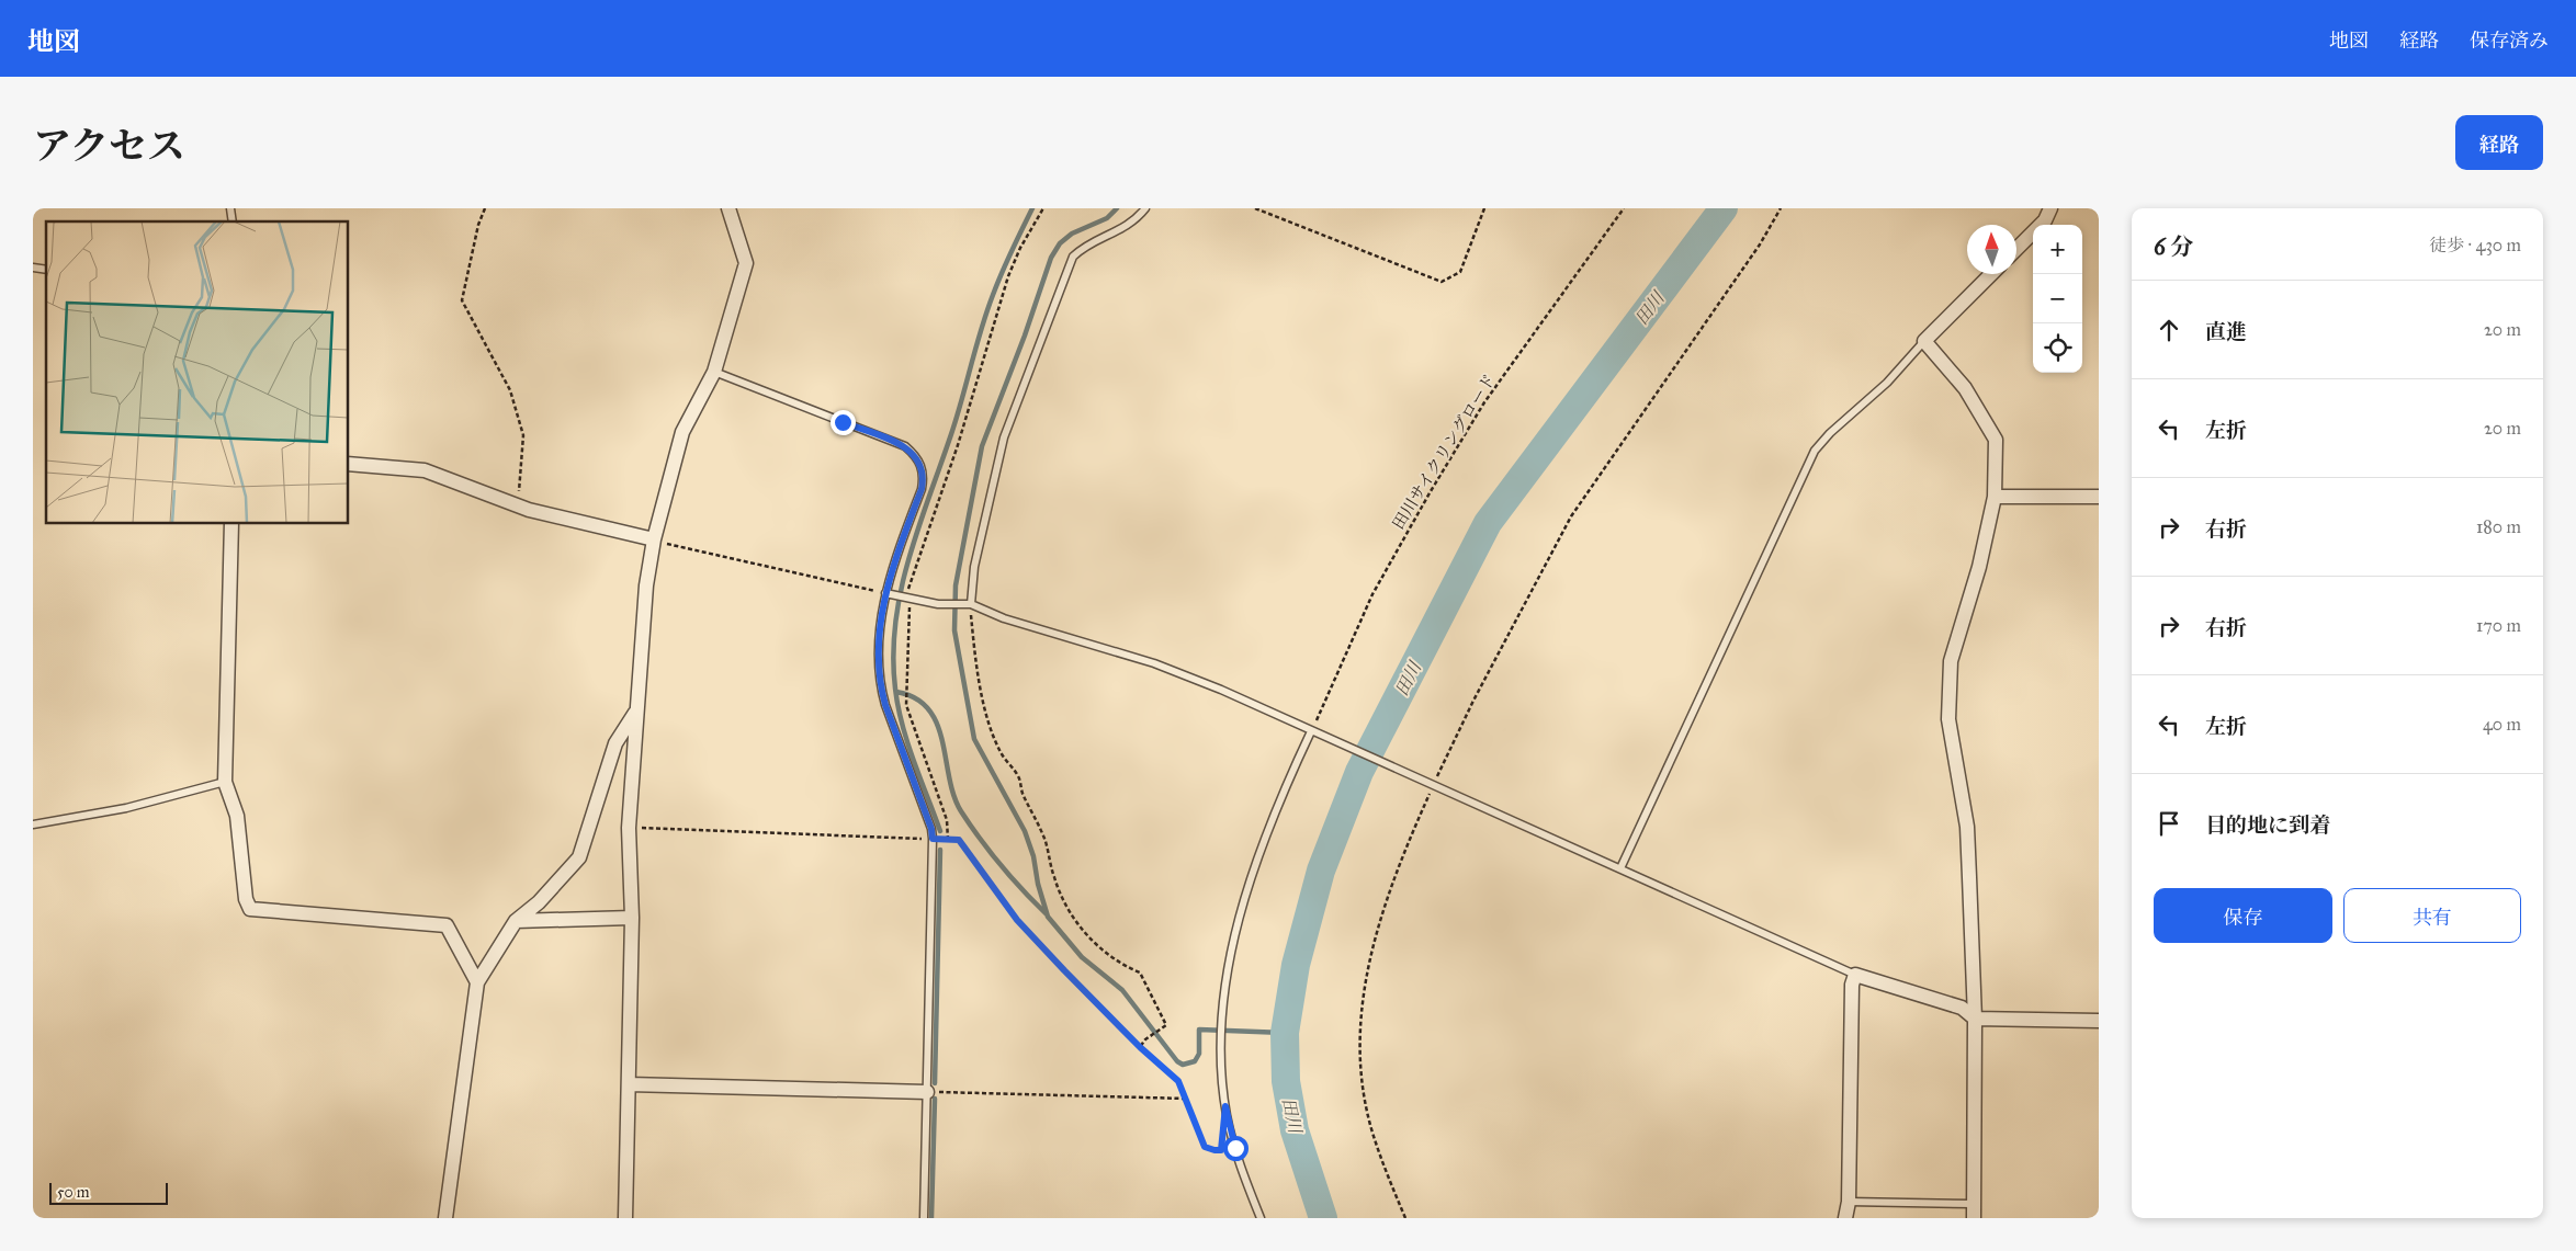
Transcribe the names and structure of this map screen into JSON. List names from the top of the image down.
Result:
{
  "streets": {
    "path": ["田川サイクリングロード"]
  },
  "water": ["田川"],
  "scale_bar": "50 m",
  "north": "top",
  "page": {
    "header": "地図",
    "nav": ["地図", "経路", "保存済み"],
    "title": "アクセス",
    "buttons": [
      "経路",
      ["保存", "共有"]
    ],
    "heading": ["6 分", "徒歩 · 430 m"],
    "map_buttons": ["+", "−"],
    "list": [
      ["直進", "20 m"],
      ["左折", "20 m"],
      ["右折", "180 m"],
      ["右折", "170 m"],
      ["左折", "40 m"],
      "目的地に到着"
    ],
    "scale": "50 m"
  }
}
